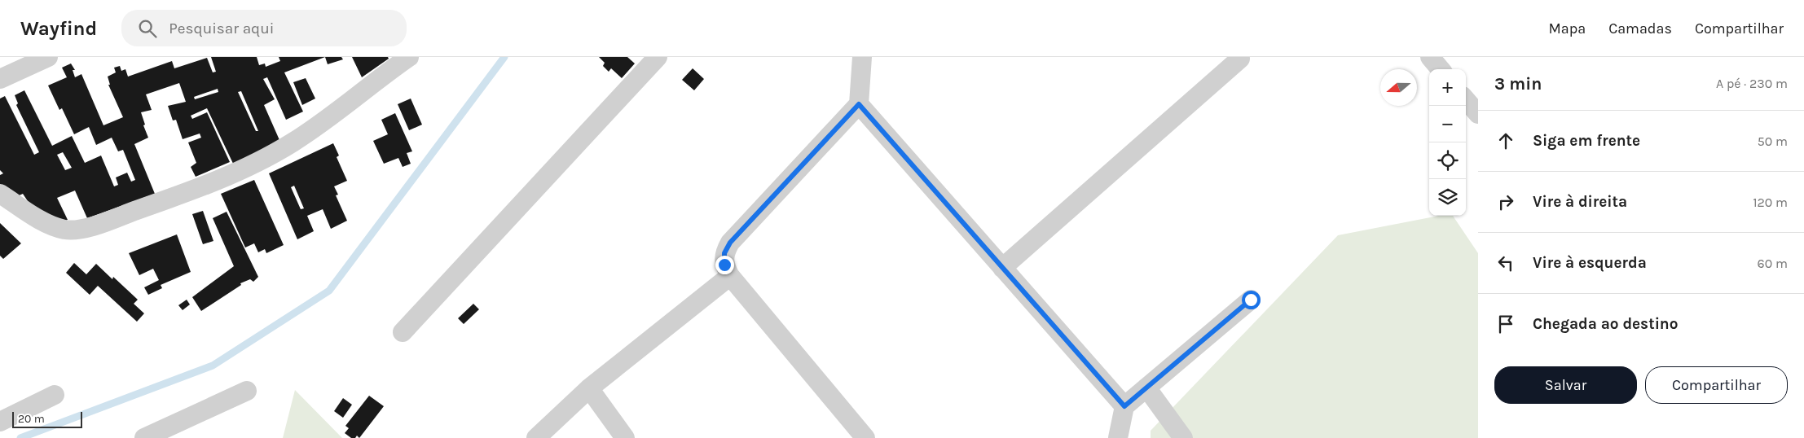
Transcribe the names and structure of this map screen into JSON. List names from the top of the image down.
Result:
{
  "scale_bar": "20 m",
  "north": "left",
  "page": {
    "header": "Wayfind",
    "search": "Pesquisar aqui",
    "nav": ["Mapa", "Camadas", "Compartilhar"],
    "heading": ["3 min", "A pé · 230 m"],
    "map_buttons": ["+", "−"],
    "list": [
      ["Siga em frente", "50 m"],
      ["Vire à direita", "120 m"],
      ["Vire à esquerda", "60 m"],
      "Chegada ao destino"
    ],
    "buttons": ["Salvar", "Compartilhar"],
    "scale": "20 m"
  }
}
